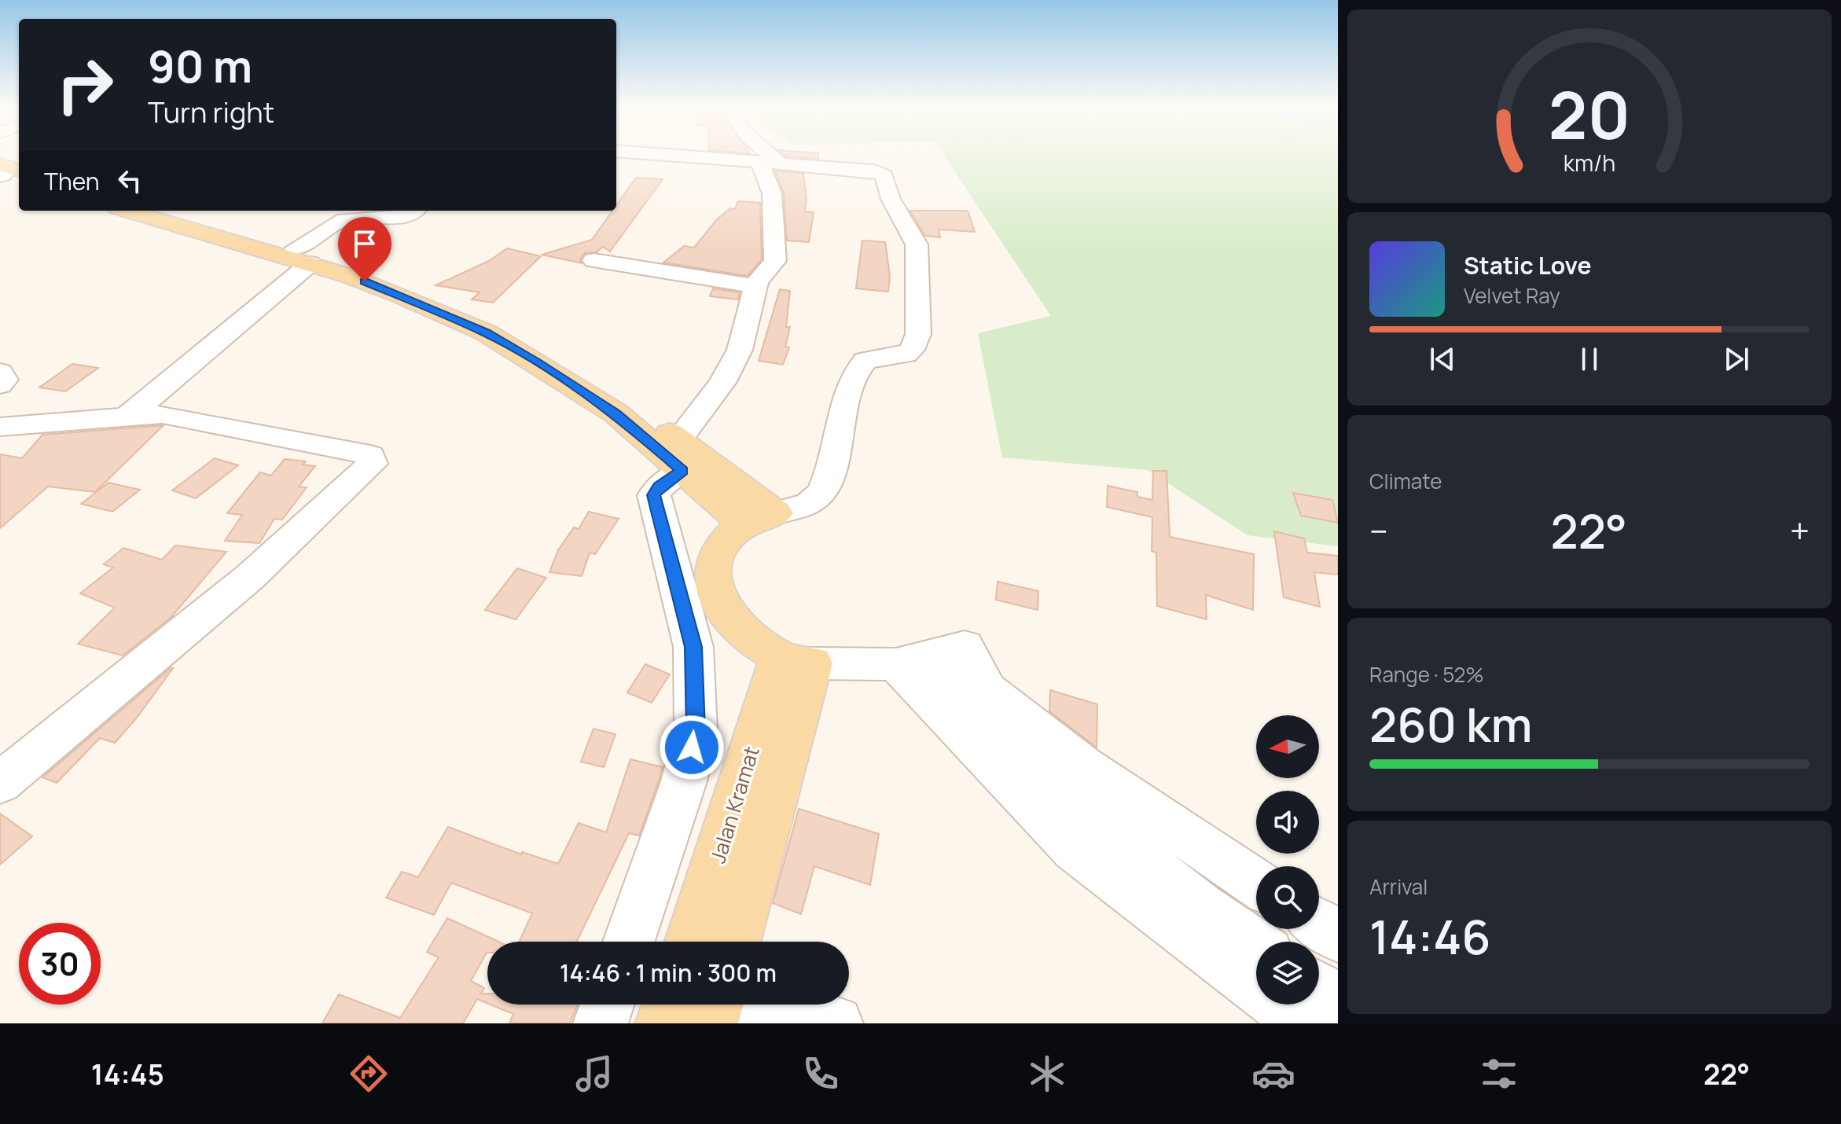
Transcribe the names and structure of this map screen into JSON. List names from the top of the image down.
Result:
{
  "streets": {
    "main road": ["Jalan Kramat"]
  },
  "north": "left",
  "page": {
    "turn": ["90 m", "Turn right"],
    "then": "Then",
    "song": ["Static Love", "Velvet Ray"],
    "tile": [
      "Climate",
      ["Range · 52%", "260 km"],
      ["Arrival", "14:46"]
    ],
    "heat": ["−", "22°", "+"],
    "limit": "30",
    "trip": "14:46 · 1 min · 300 m",
    "tabs": ["14:45", "22°"],
    "gauge": ["20", "km/h"]
  }
}
